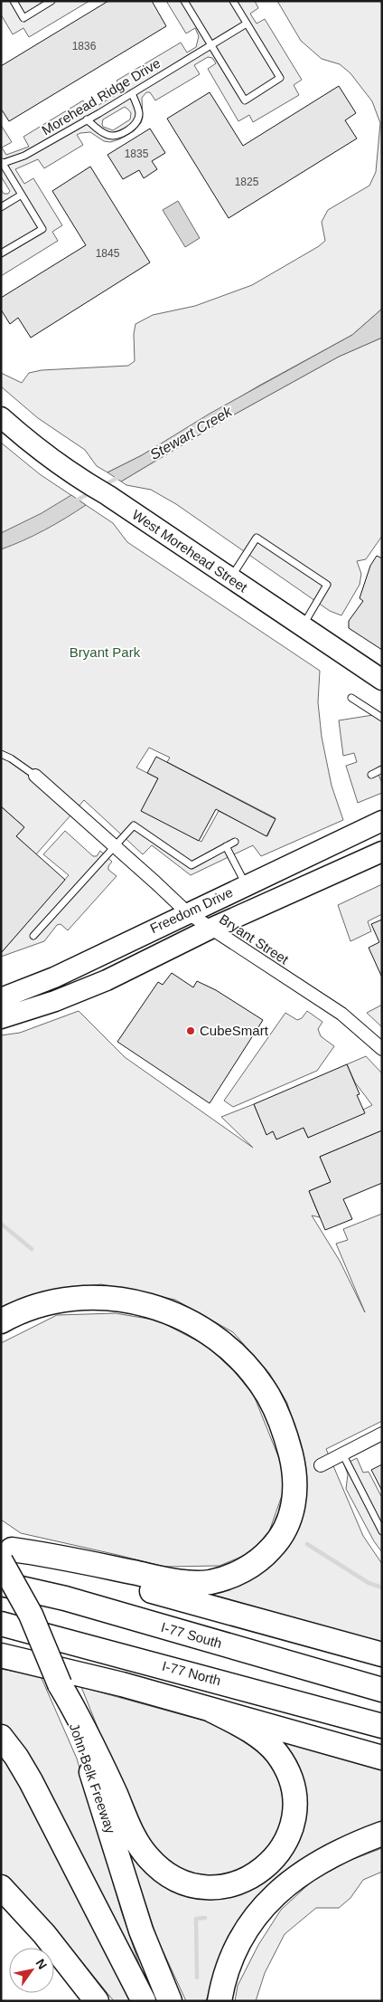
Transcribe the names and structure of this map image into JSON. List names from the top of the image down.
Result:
{
  "streets": {
    "highway": ["I-77 South", "I-77 North", "John Belk Freeway"],
    "main road": ["West Morehead Street", "Freedom Drive"],
    "street": ["Bryant Street"],
    "lane": ["Morehead Ridge Drive"]
  },
  "crossings": [
    ["Freedom Drive", "Bryant Street"]
  ],
  "water": ["Stewart Creek"],
  "parks": ["Bryant Park"],
  "places": ["CubeSmart"],
  "house_numbers": [
    "1836",
    "1835",
    "1825",
    "1845"
  ],
  "north": "top right"
}
